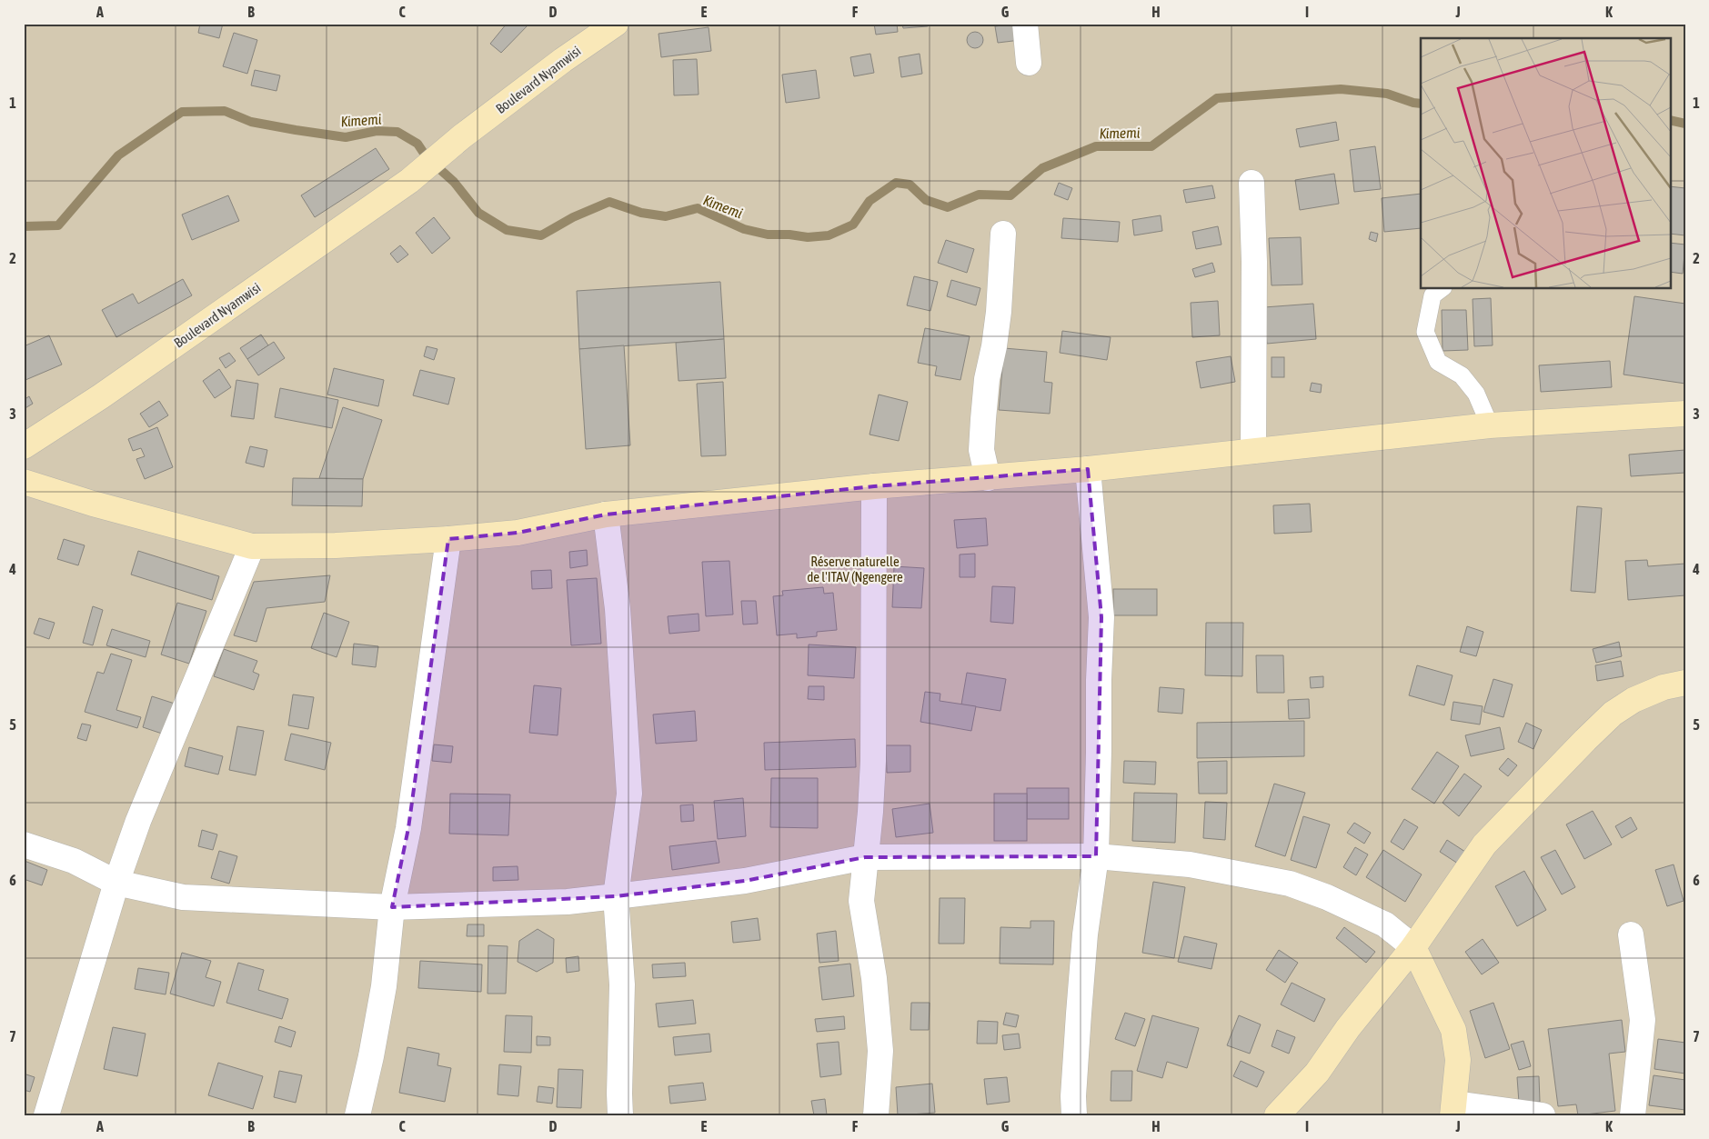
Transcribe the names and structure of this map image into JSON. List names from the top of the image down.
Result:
{
  "streets": {
    "street": ["Boulevard Nyamwisi"]
  },
  "water": ["Kimemi"],
  "parks": ["Réserve naturelle de l'ITAV (Ngengere"],
  "grid": {
    "columns": [
      "A",
      "B",
      "C",
      "D",
      "E",
      "F",
      "G",
      "H",
      "I",
      "J",
      "K"
    ],
    "rows": [
      "1",
      "2",
      "3",
      "4",
      "5",
      "6",
      "7"
    ]
  }
}
